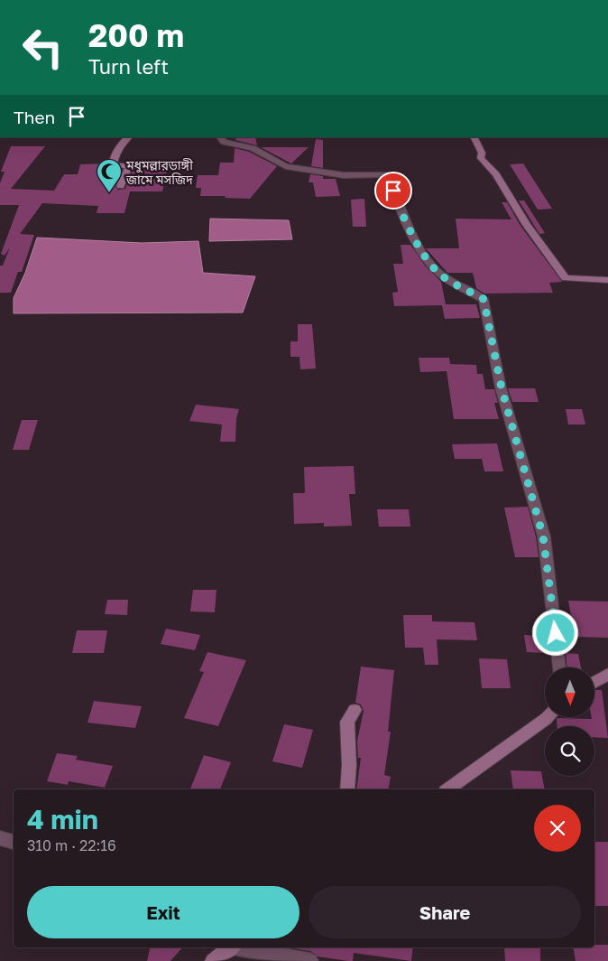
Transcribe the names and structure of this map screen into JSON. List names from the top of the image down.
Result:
{
  "places": {
    "mosque": ["মধুমল্লারডাঙ্গী জামে মসজিদ"]
  },
  "north": "bottom",
  "page": {
    "turn": ["200 m", "Turn left"],
    "then": "Then",
    "heading": ["4 min", "310 m · 22:16"],
    "buttons": ["Exit", "Share"]
  }
}
